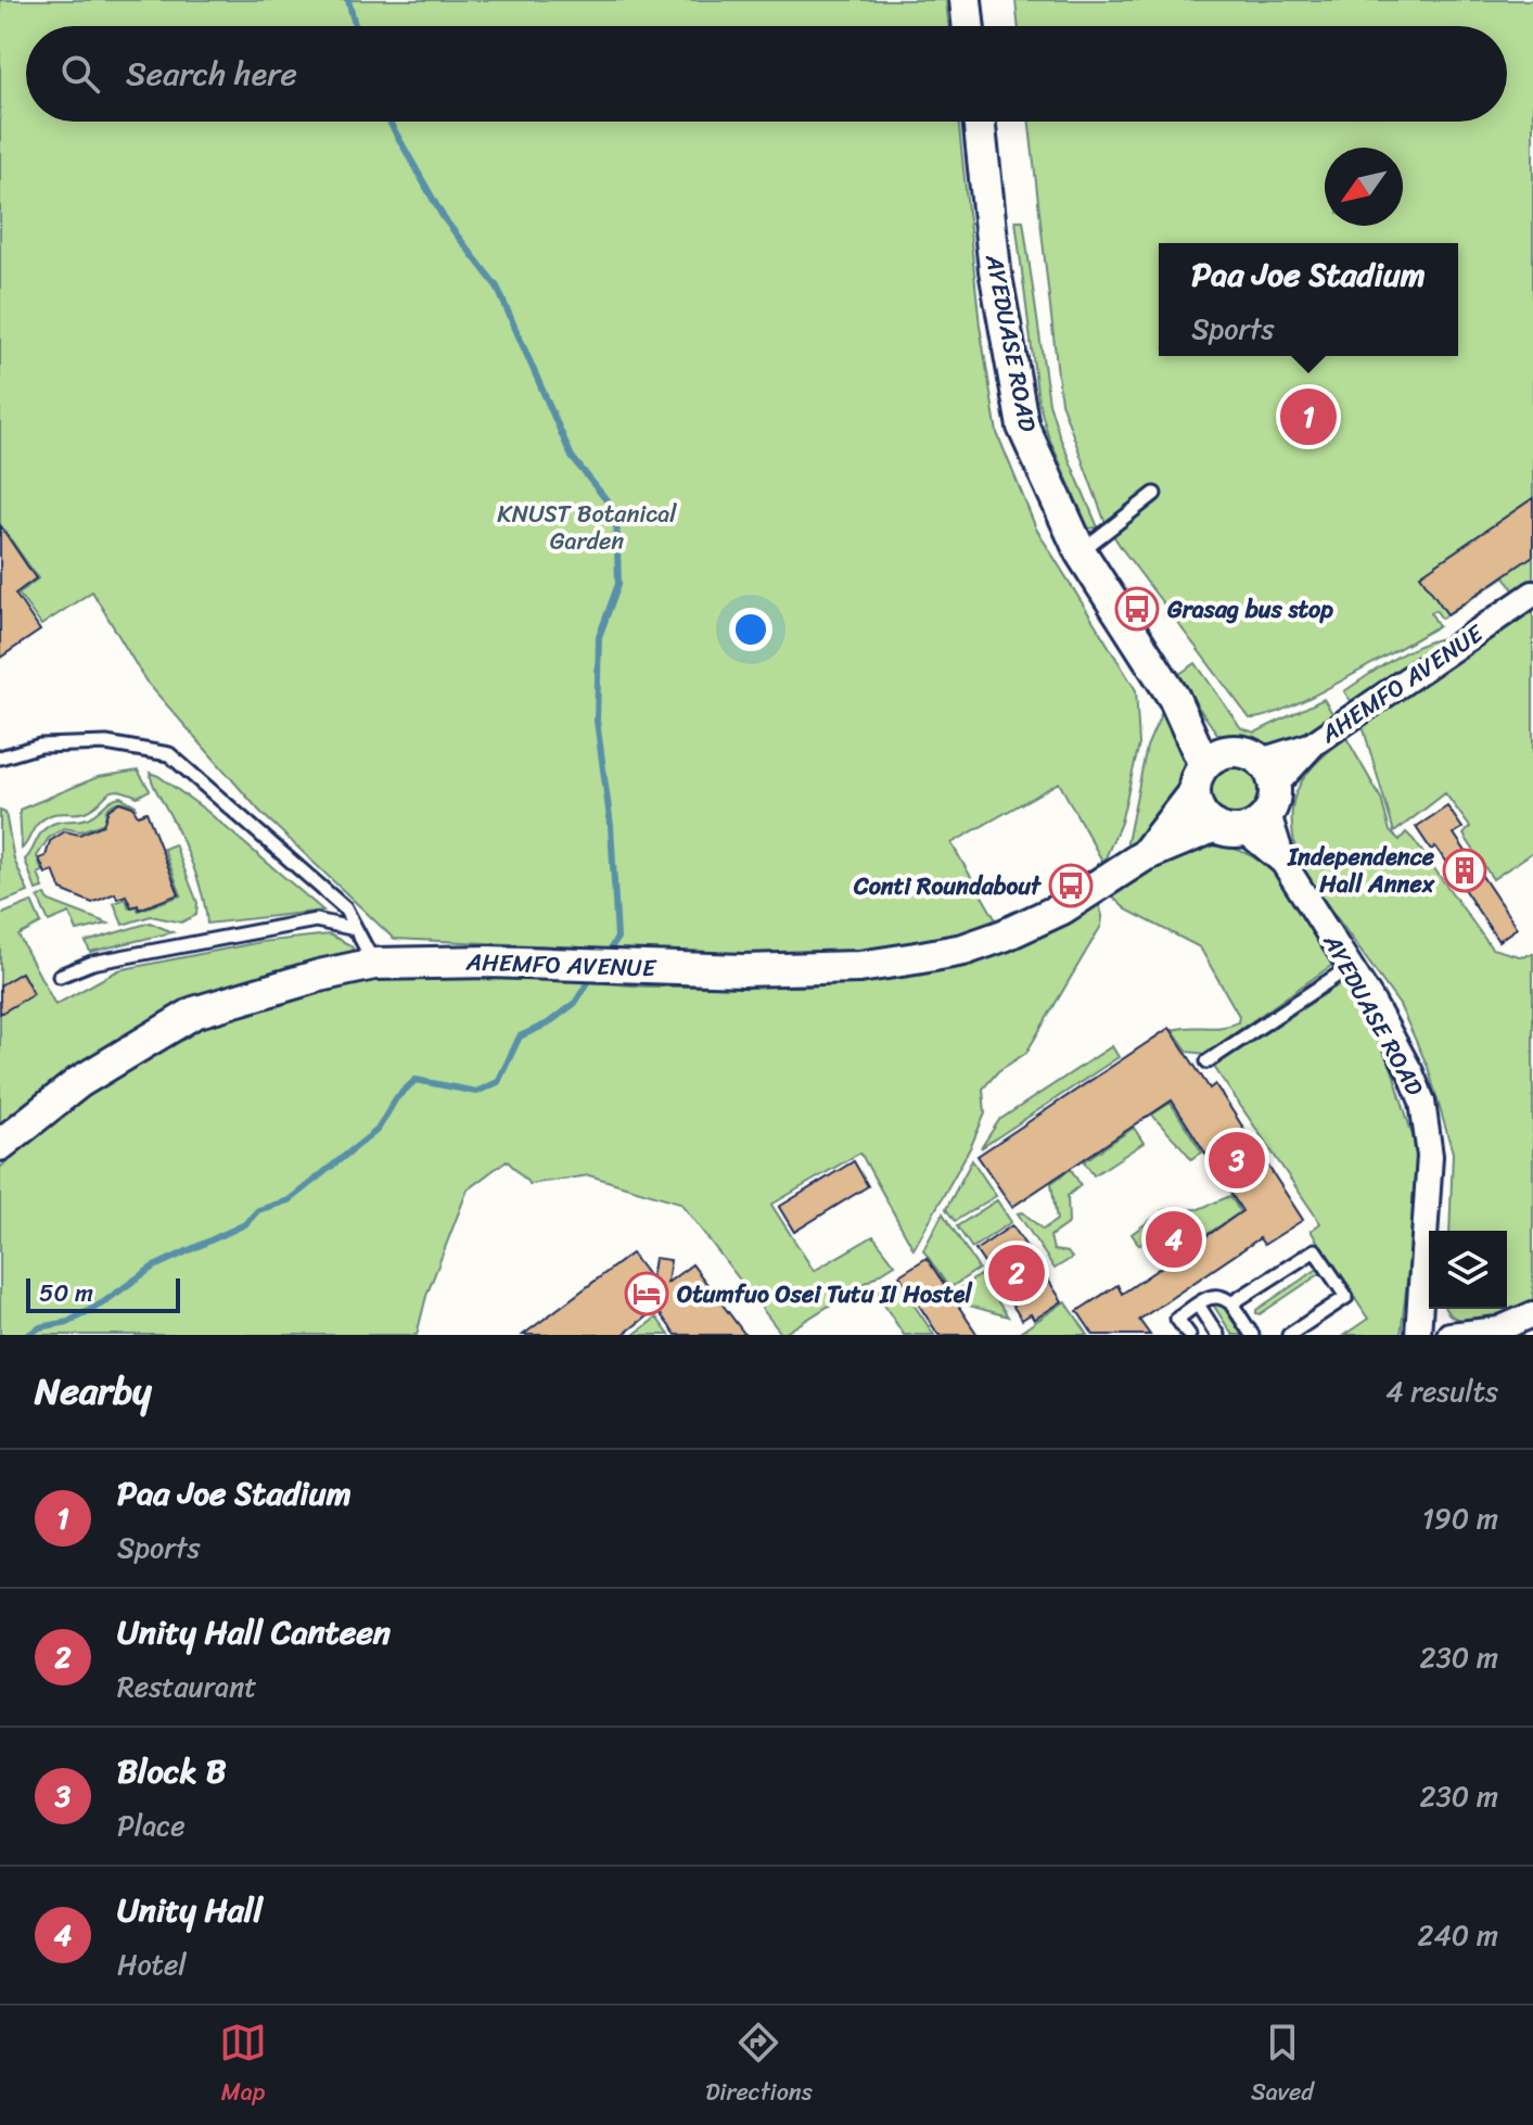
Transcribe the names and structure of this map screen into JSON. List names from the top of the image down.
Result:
{
  "streets": {
    "street": ["AYEDUASE ROAD", "AHEMFO AVENUE"]
  },
  "crossings": [
    ["AYEDUASE ROAD", "AHEMFO AVENUE"]
  ],
  "parks": ["KNUST Botanical Garden"],
  "places": {
    "bus stop": ["Grasag bus stop", "Conti Roundabout"],
    "building": ["Independence Hall Annex"],
    "hotel": ["Otumfuo Osei Tutu II Hostel"]
  },
  "scale_bar": "50 m",
  "north": "bottom left",
  "page": {
    "search": "Search here",
    "popup": ["Paa Joe Stadium", "Sports"],
    "pins": [
      "1",
      "3",
      "4",
      "2"
    ],
    "scale": "50 m",
    "heading": ["Nearby", "4 results"],
    "list": [
      {
        "mark": "1",
        "name": "Paa Joe Stadium",
        "note": "Sports",
        "value": "190 m"
      },
      {
        "mark": "2",
        "name": "Unity Hall Canteen",
        "note": "Restaurant",
        "value": "230 m"
      },
      {
        "mark": "3",
        "name": "Block B",
        "note": "Place",
        "value": "230 m"
      },
      {
        "mark": "4",
        "name": "Unity Hall",
        "note": "Hotel",
        "value": "240 m"
      }
    ],
    "nav": ["Map", "Directions", "Saved"]
  }
}
